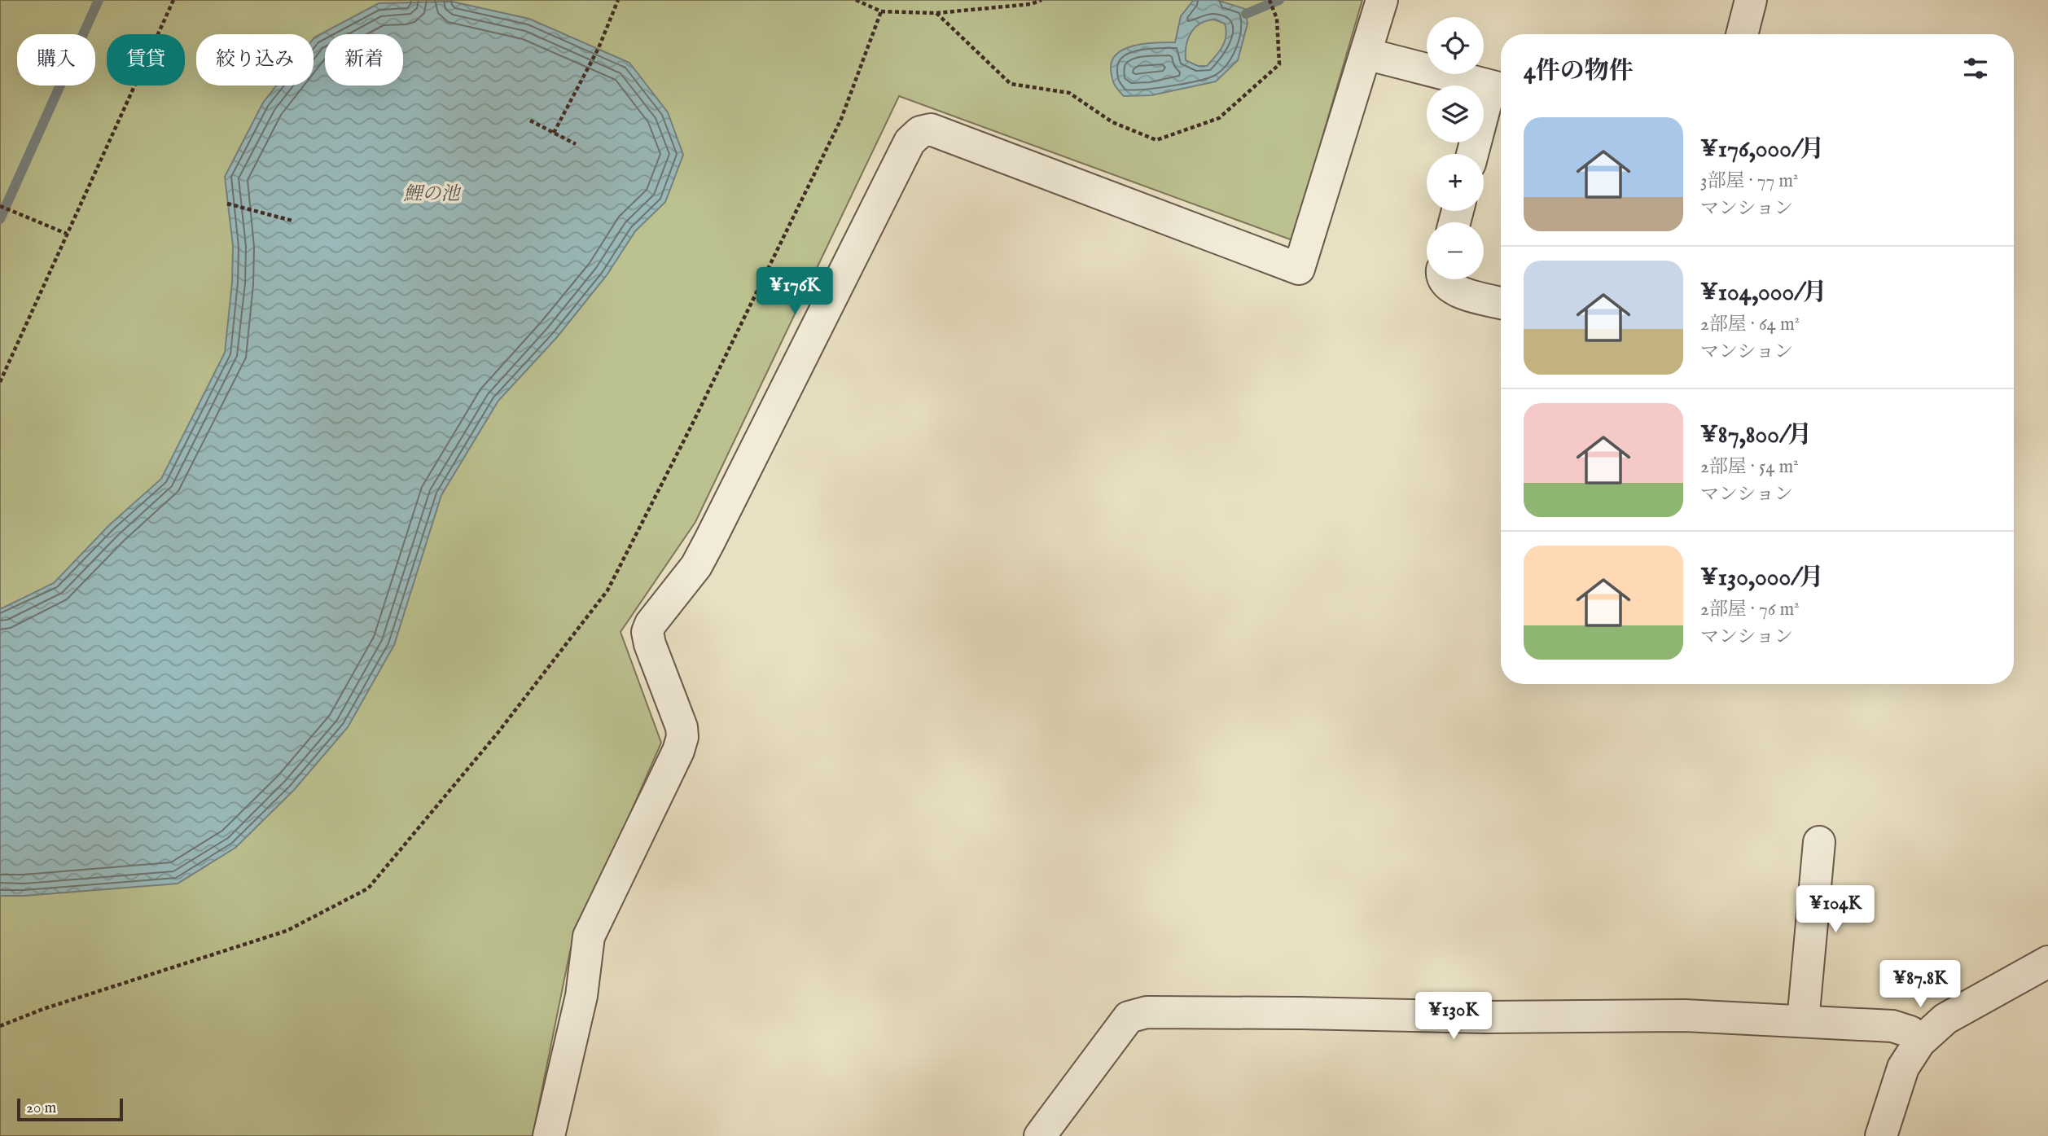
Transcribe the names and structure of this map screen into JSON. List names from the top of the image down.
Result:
{
  "water": ["鯉の池"],
  "scale_bar": "20 m",
  "page": {
    "map_buttons": ["+", "−"],
    "chip": [
      "購入",
      "賃貸",
      "絞り込み",
      "新着"
    ],
    "heading": "4件の物件",
    "list": [
      {
        "name": "¥176,000/月",
        "note": "3部屋 · 77 m² · マンション"
      },
      {
        "name": "¥104,000/月",
        "note": "2部屋 · 64 m² · マンション"
      },
      {
        "name": "¥87,800/月",
        "note": "2部屋 · 54 m² · マンション"
      },
      {
        "name": "¥130,000/月",
        "note": "2部屋 · 76 m² · マンション"
      }
    ],
    "price": [
      "¥176K",
      "¥104K",
      "¥87.8K",
      "¥130K"
    ],
    "scale": "20 m"
  }
}
